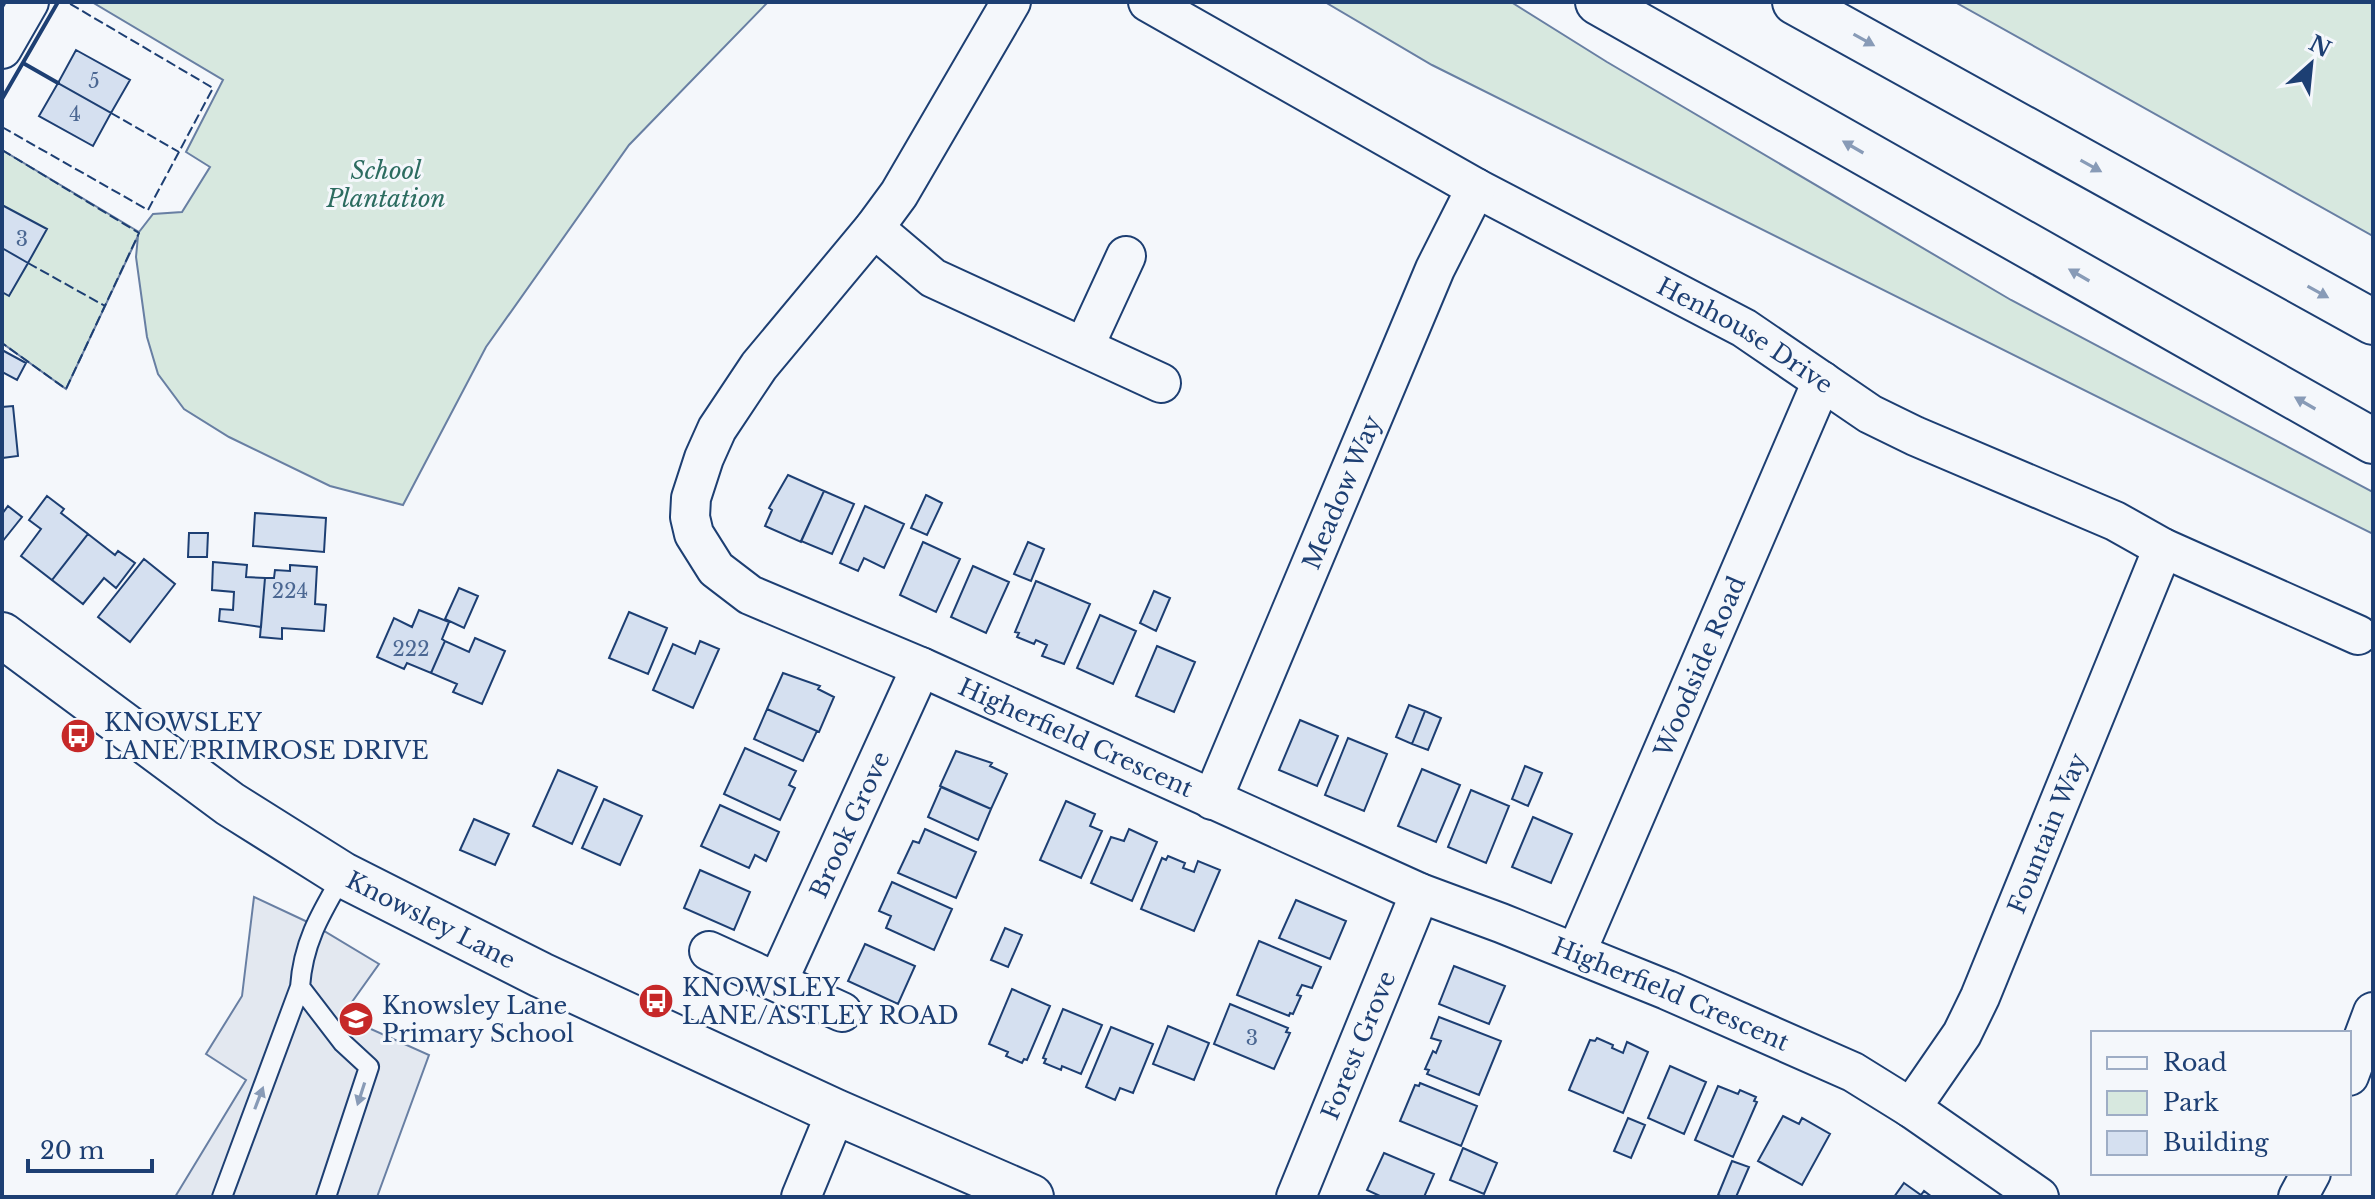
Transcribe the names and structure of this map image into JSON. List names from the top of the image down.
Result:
{
  "streets": {
    "main road": ["Knowsley Lane"],
    "street": [
      "Henhouse Drive",
      "Meadow Way",
      "Woodside Road",
      "Higherfield Crescent",
      "Brook Grove",
      "Fountain Way",
      "Forest Grove"
    ]
  },
  "crossings": [
    ["Henhouse Drive", "Meadow Way"],
    ["Henhouse Drive", "Woodside Road"],
    ["Henhouse Drive", "Fountain Way"],
    ["Meadow Way", "Higherfield Crescent"],
    ["Woodside Road", "Higherfield Crescent"],
    ["Higherfield Crescent", "Brook Grove"],
    ["Higherfield Crescent", "Fountain Way"],
    ["Higherfield Crescent", "Forest Grove"]
  ],
  "parks": ["School Plantation"],
  "places": {
    "bus stop": ["KNOWSLEY LANE/PRIMROSE DRIVE", "KNOWSLEY LANE/ASTLEY ROAD"],
    "school or university": ["Knowsley Lane Primary School"]
  },
  "house_numbers": [
    "5",
    "4",
    "3",
    "224",
    "222",
    "3"
  ],
  "legend": ["Road", "Park", "Building"],
  "scale_bar": "20 m",
  "north": "top right"
}
